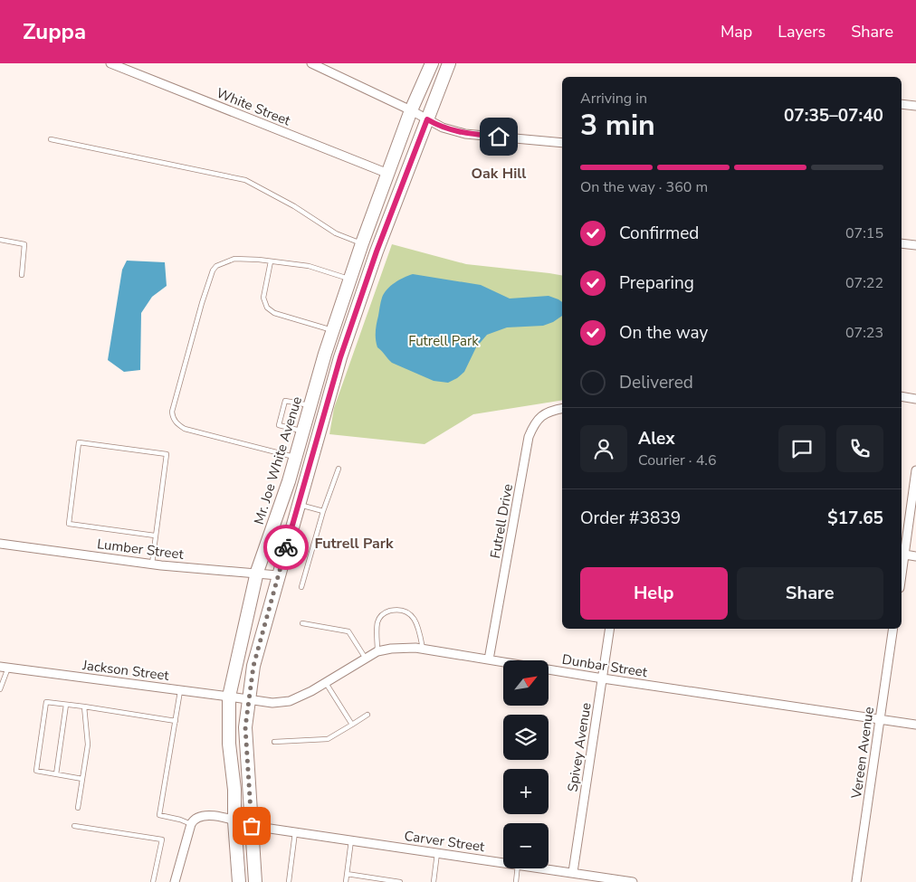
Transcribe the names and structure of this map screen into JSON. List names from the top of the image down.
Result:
{
  "streets": {
    "main road": ["Mr. Joe White Avenue"],
    "street": [
      "White Street",
      "Futrell Drive",
      "Lumber Street",
      "Dunbar Street",
      "Jackson Street",
      "Spivey Avenue",
      "Vereen Avenue",
      "Carver Street"
    ]
  },
  "crossings": [
    ["White Street", "Mr. Joe White Avenue"],
    ["Mr. Joe White Avenue", "Lumber Street"],
    ["Mr. Joe White Avenue", "Jackson Street"],
    ["Mr. Joe White Avenue", "Carver Street"],
    ["Futrell Drive", "Dunbar Street"],
    ["Dunbar Street", "Jackson Street"],
    ["Dunbar Street", "Spivey Avenue"],
    ["Dunbar Street", "Vereen Avenue"],
    ["Spivey Avenue", "Carver Street"]
  ],
  "districts": ["Oak Hill", "Futrell Park"],
  "parks": ["Futrell Park"],
  "north": "top right",
  "page": {
    "header": "Zuppa",
    "nav": ["Map", "Layers", "Share"],
    "heading": ["3 min", "Arriving in", "07:35–07:40"],
    "panel": [
      "Alex",
      "Courier · 4.6",
      "Order #3839",
      "$17.65"
    ],
    "bar": "On the way · 360 m",
    "list": [
      ["Confirmed", "07:15"],
      ["Preparing", "07:22"],
      ["On the way", "07:23"],
      "Delivered"
    ],
    "buttons": ["Help", "Share"],
    "map_buttons": ["+", "−"]
  }
}
